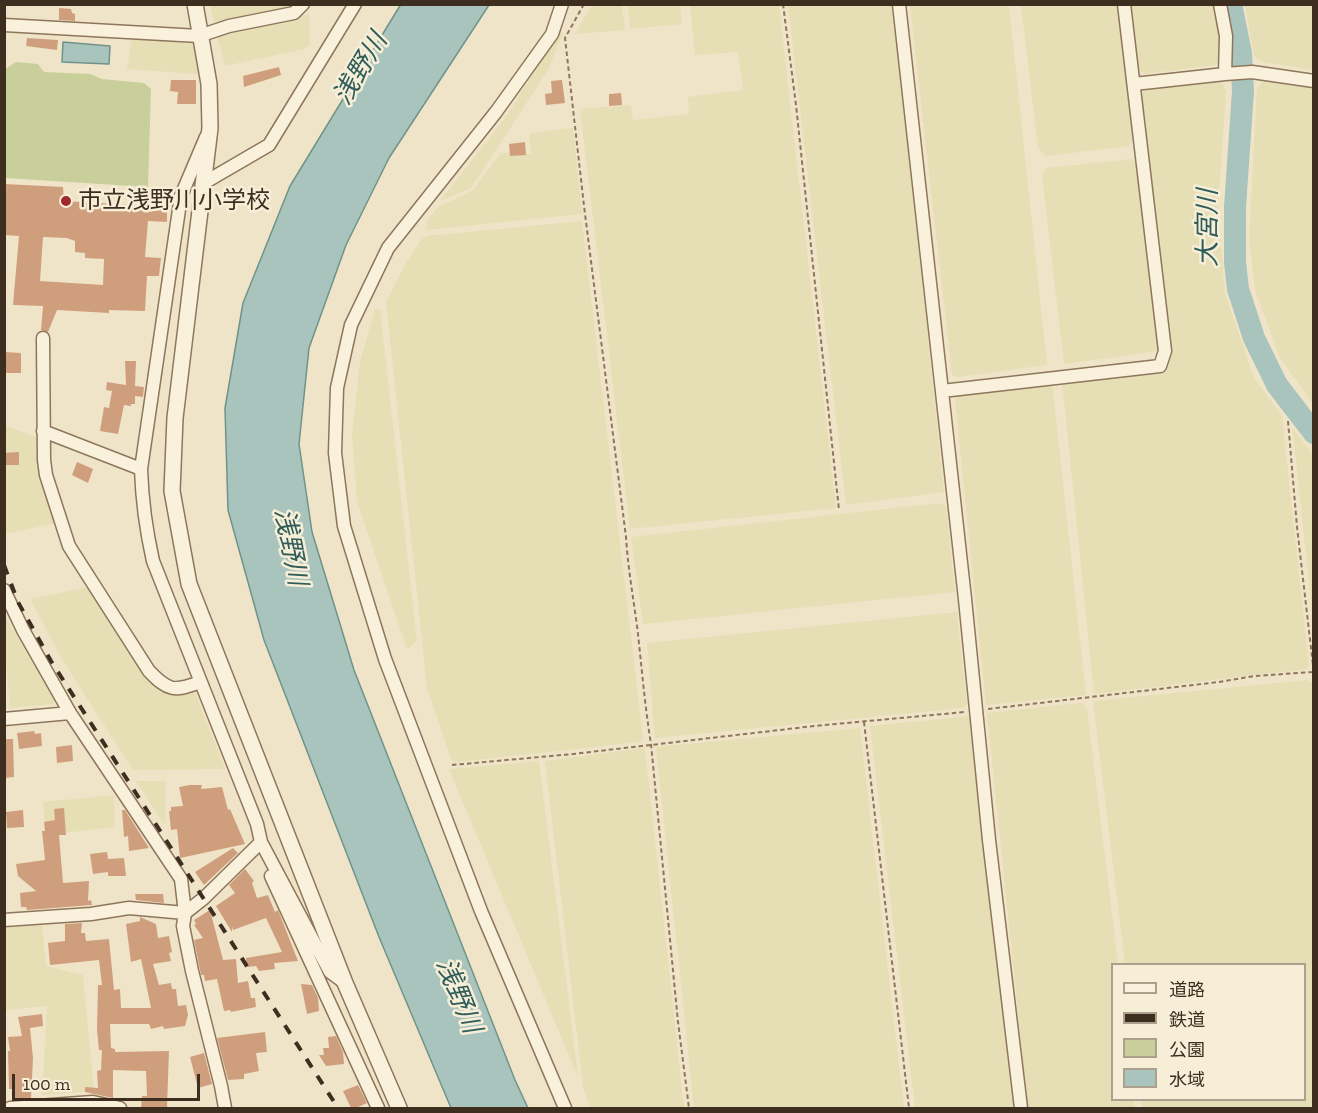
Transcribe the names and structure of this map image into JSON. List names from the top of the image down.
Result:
{
  "water": ["浅野川", "大宮川"],
  "places": ["市立浅野川小学校"],
  "legend": [
    "道路",
    "鉄道",
    "公園",
    "水域"
  ],
  "scale_bar": "100 m"
}
